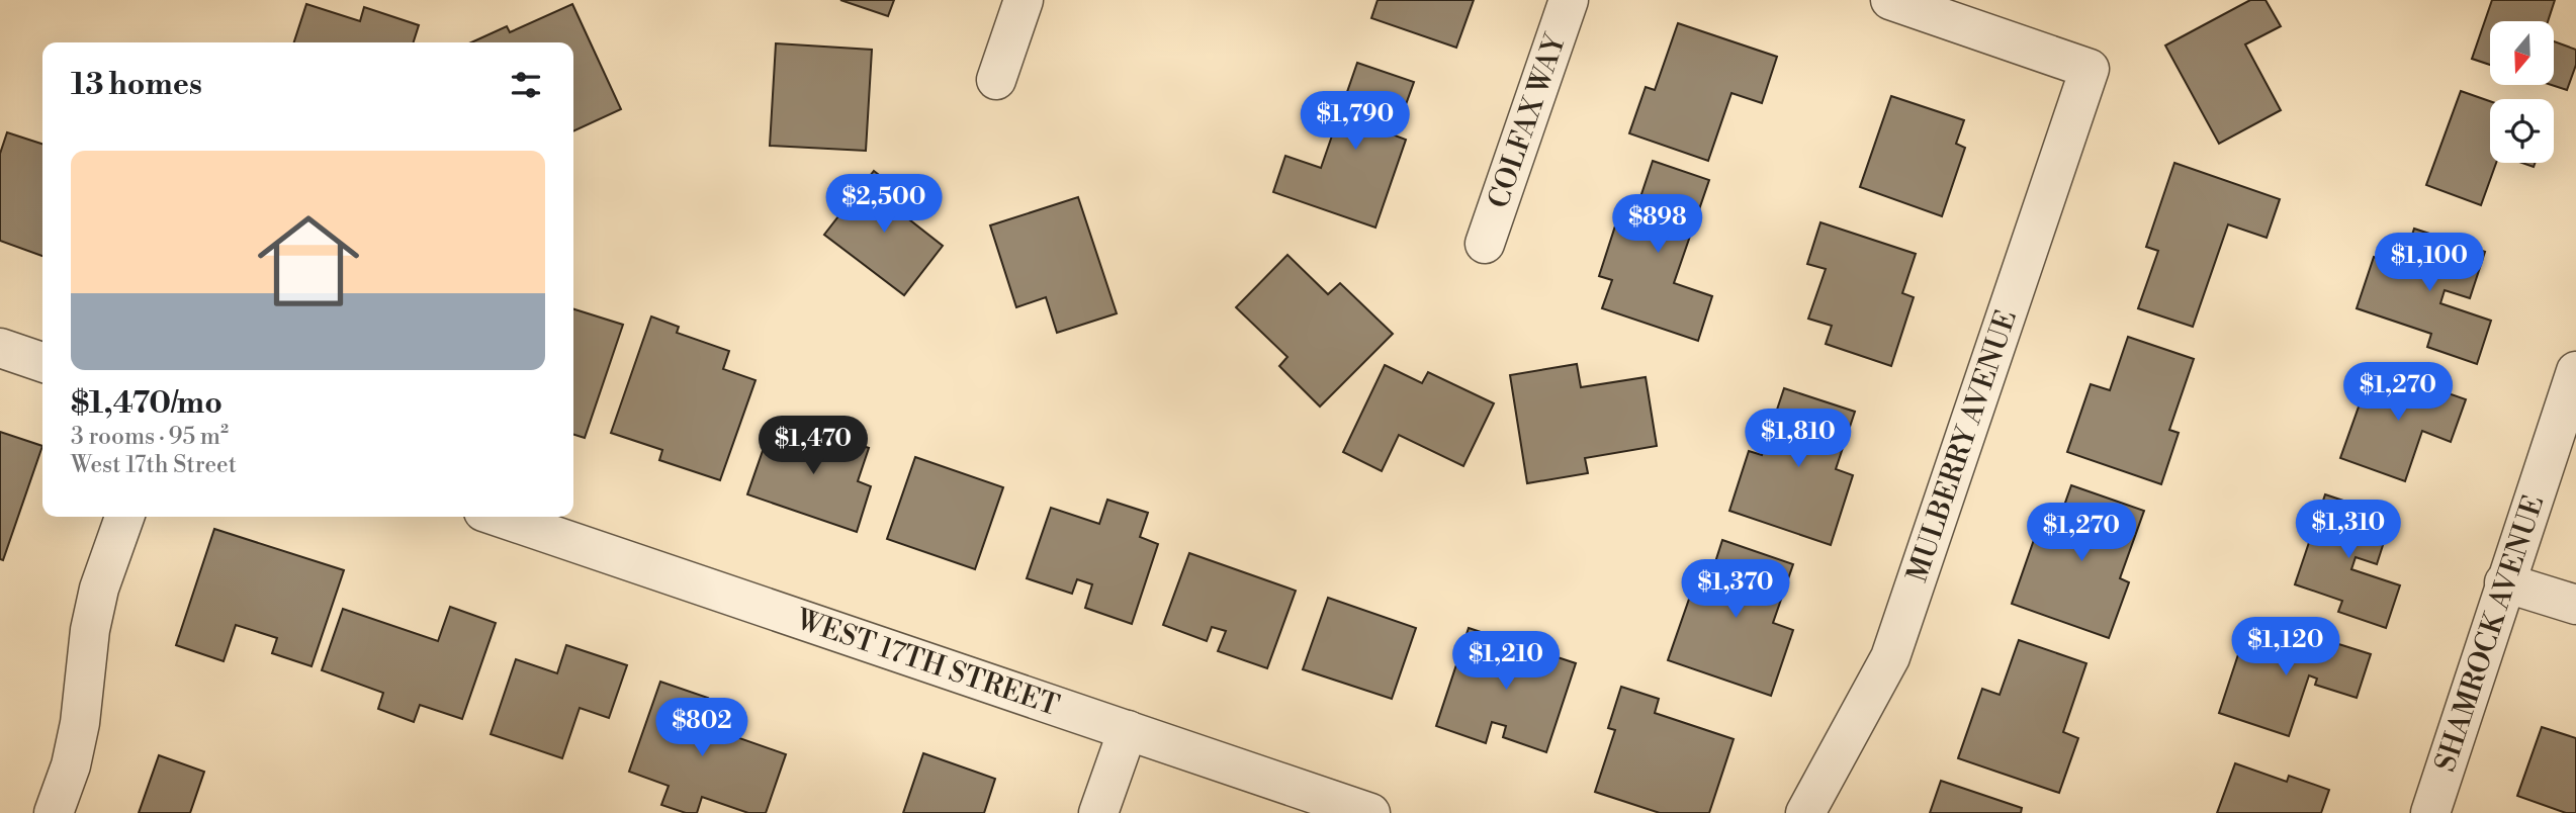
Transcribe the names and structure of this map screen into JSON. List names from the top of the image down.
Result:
{
  "streets": {
    "street": [
      "COLFAX WAY",
      "MULBERRY AVENUE",
      "SHAMROCK AVENUE",
      "WEST 17TH STREET"
    ]
  },
  "north": "bottom",
  "page": {
    "heading": "13 homes",
    "price": [
      "$1,790",
      "$2,500",
      "$898",
      "$1,100",
      "$1,270",
      "$1,810",
      "$1,470",
      "$1,310",
      "$1,270",
      "$1,370",
      "$1,120",
      "$1,210",
      "$802"
    ],
    "list": [
      {
        "name": "$1,470/mo",
        "note": "3 rooms · 95 m² · West 17th Street"
      }
    ]
  }
}
